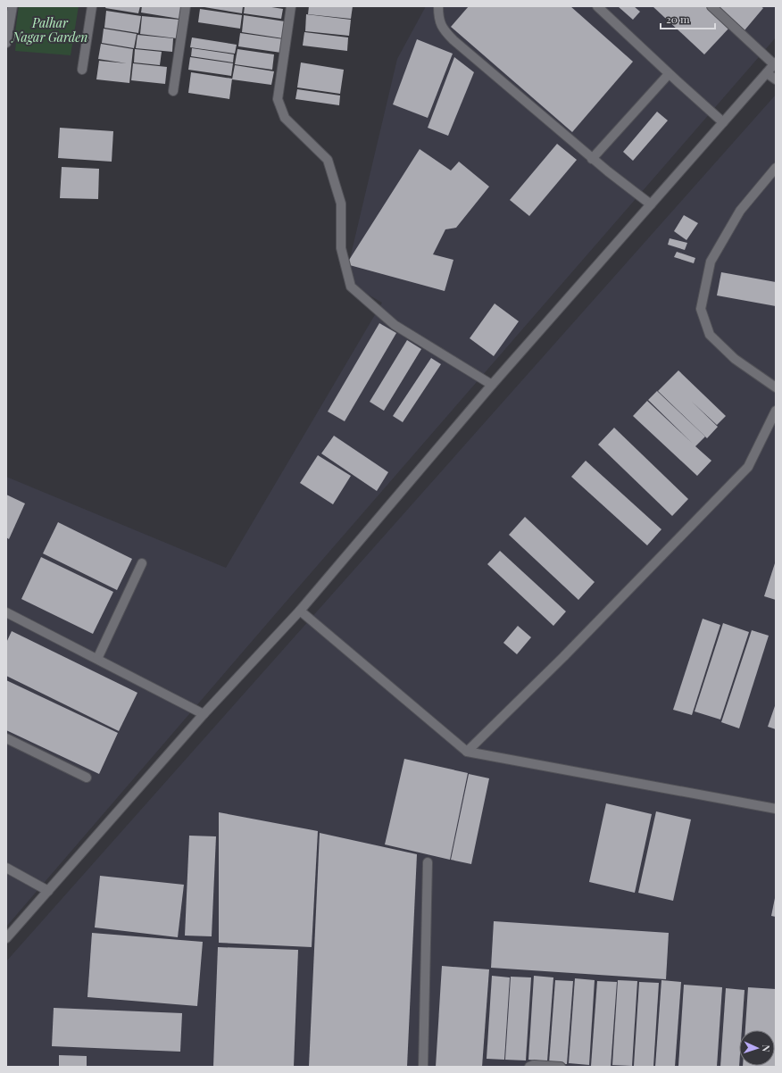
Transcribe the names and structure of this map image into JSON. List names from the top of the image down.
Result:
{
  "parks": ["Palhar Nagar Garden"],
  "scale_bar": "20 m",
  "north": "right"
}
